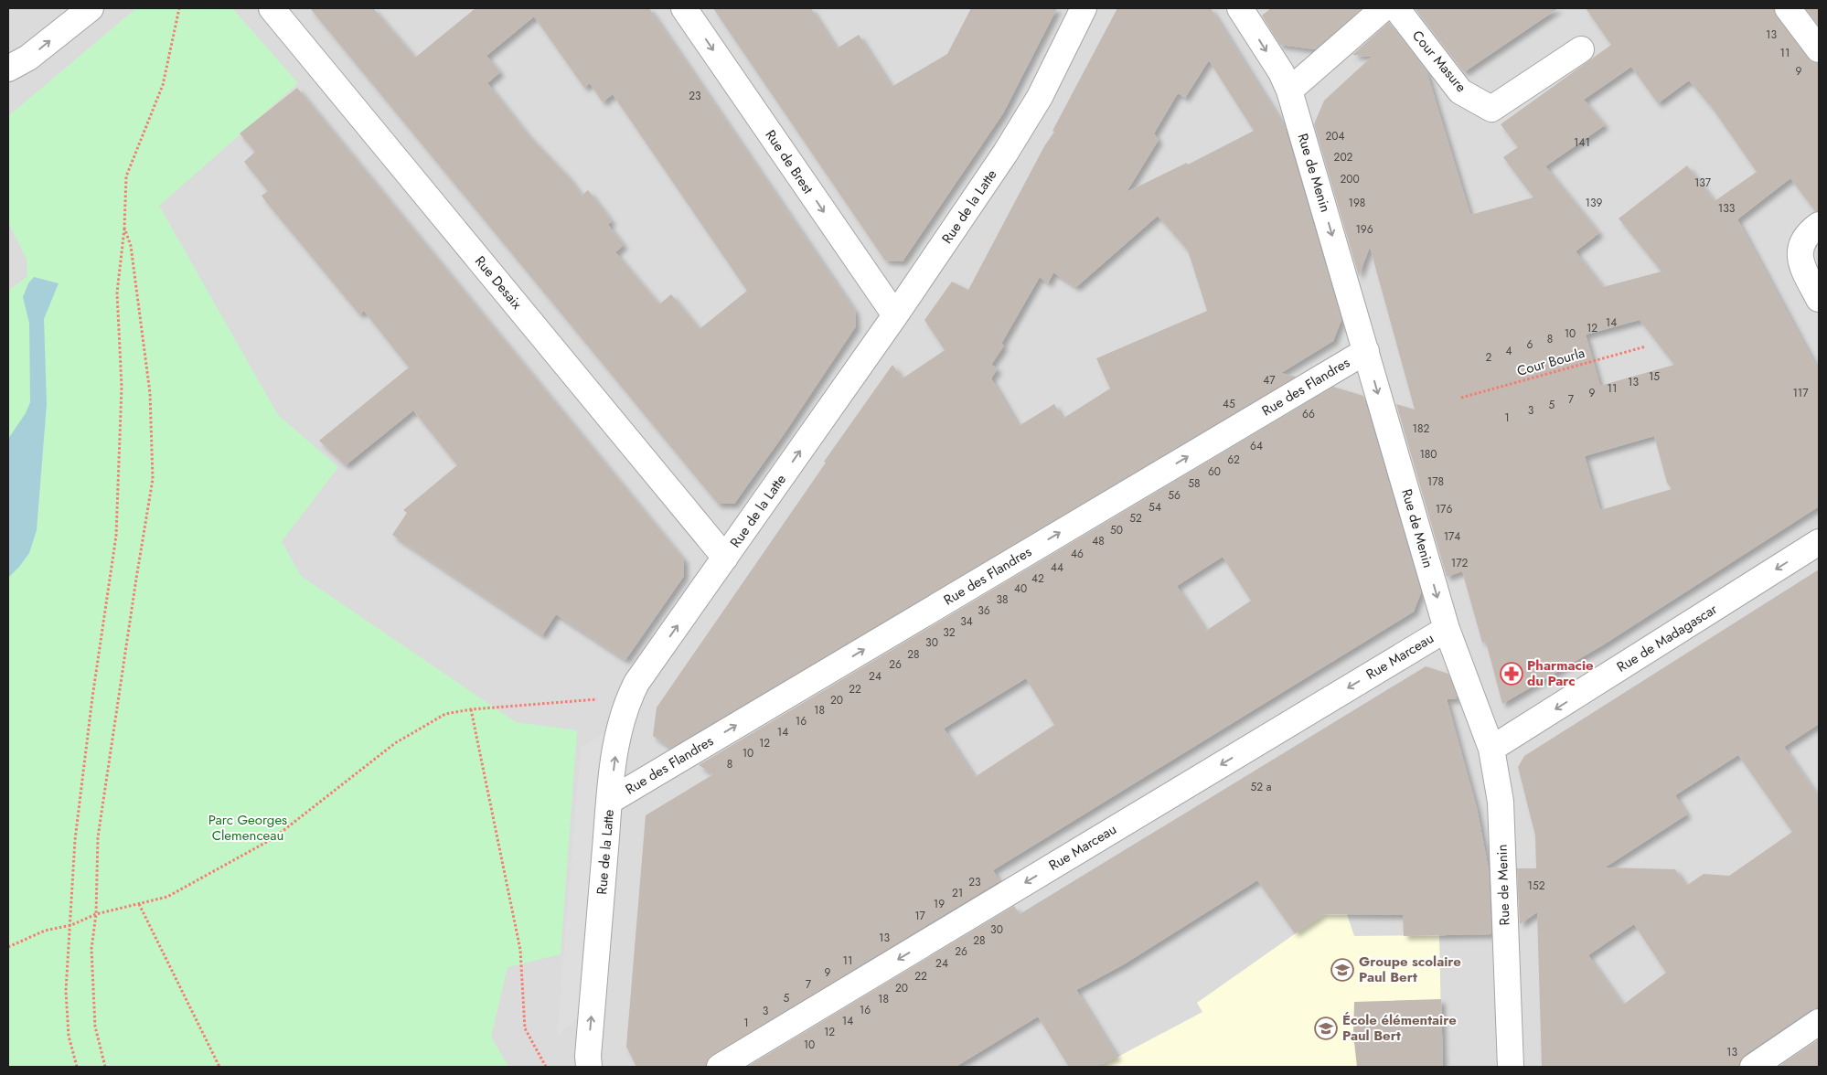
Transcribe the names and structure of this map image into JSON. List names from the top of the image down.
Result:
{
  "streets": {
    "street": [
      "Cour Masure",
      "Rue de Brest",
      "Rue de Menin",
      "Rue de la Latte",
      "Rue Desaix",
      "Rue des Flandres",
      "Rue de Madagascar",
      "Rue Marceau"
    ],
    "path": ["Cour Bourla"]
  },
  "crossings": [
    ["Rue de Brest", "Rue de la Latte"],
    ["Rue de Menin", "Rue des Flandres"],
    ["Rue de Menin", "Rue de Madagascar"],
    ["Rue de Menin", "Rue Marceau"],
    ["Rue de la Latte", "Rue Desaix"],
    ["Rue de la Latte", "Rue des Flandres"]
  ],
  "one_way": [
    "Rue de Brest",
    "Rue de Menin",
    "Rue de la Latte",
    "Rue des Flandres",
    "Rue de Madagascar",
    "Rue Marceau"
  ],
  "parks": ["Parc Georges Clemenceau"],
  "places": {
    "pharmacy": ["Pharmacie du Parc"],
    "school or university": ["Groupe scolaire Paul Bert", "École élémentaire Paul Bert"]
  },
  "house_numbers": [
    "13",
    "11",
    "9",
    "23",
    "204",
    "141",
    "202",
    "200",
    "137",
    "198",
    "139",
    "133",
    "196",
    "14",
    "12",
    "10",
    "8",
    "6",
    "4",
    "2",
    "15",
    "47",
    "13",
    "11",
    "9",
    "117",
    "7",
    "45",
    "5",
    "3",
    "66",
    "1",
    "182",
    "64",
    "180",
    "62",
    "60",
    "178",
    "58",
    "56",
    "54",
    "176",
    "52",
    "50",
    "174",
    "48",
    "46",
    "172",
    "44",
    "42",
    "40",
    "38",
    "36",
    "34",
    "32",
    "30",
    "28",
    "26",
    "24",
    "22",
    "20",
    "18",
    "16",
    "14",
    "12",
    "10",
    "8",
    "52 a",
    "23",
    "152",
    "21",
    "19",
    "17",
    "30",
    "13",
    "28",
    "26",
    "11",
    "24",
    "9",
    "22",
    "7",
    "20",
    "5",
    "18",
    "16",
    "3",
    "14",
    "1",
    "12",
    "10",
    "13"
  ]
}
